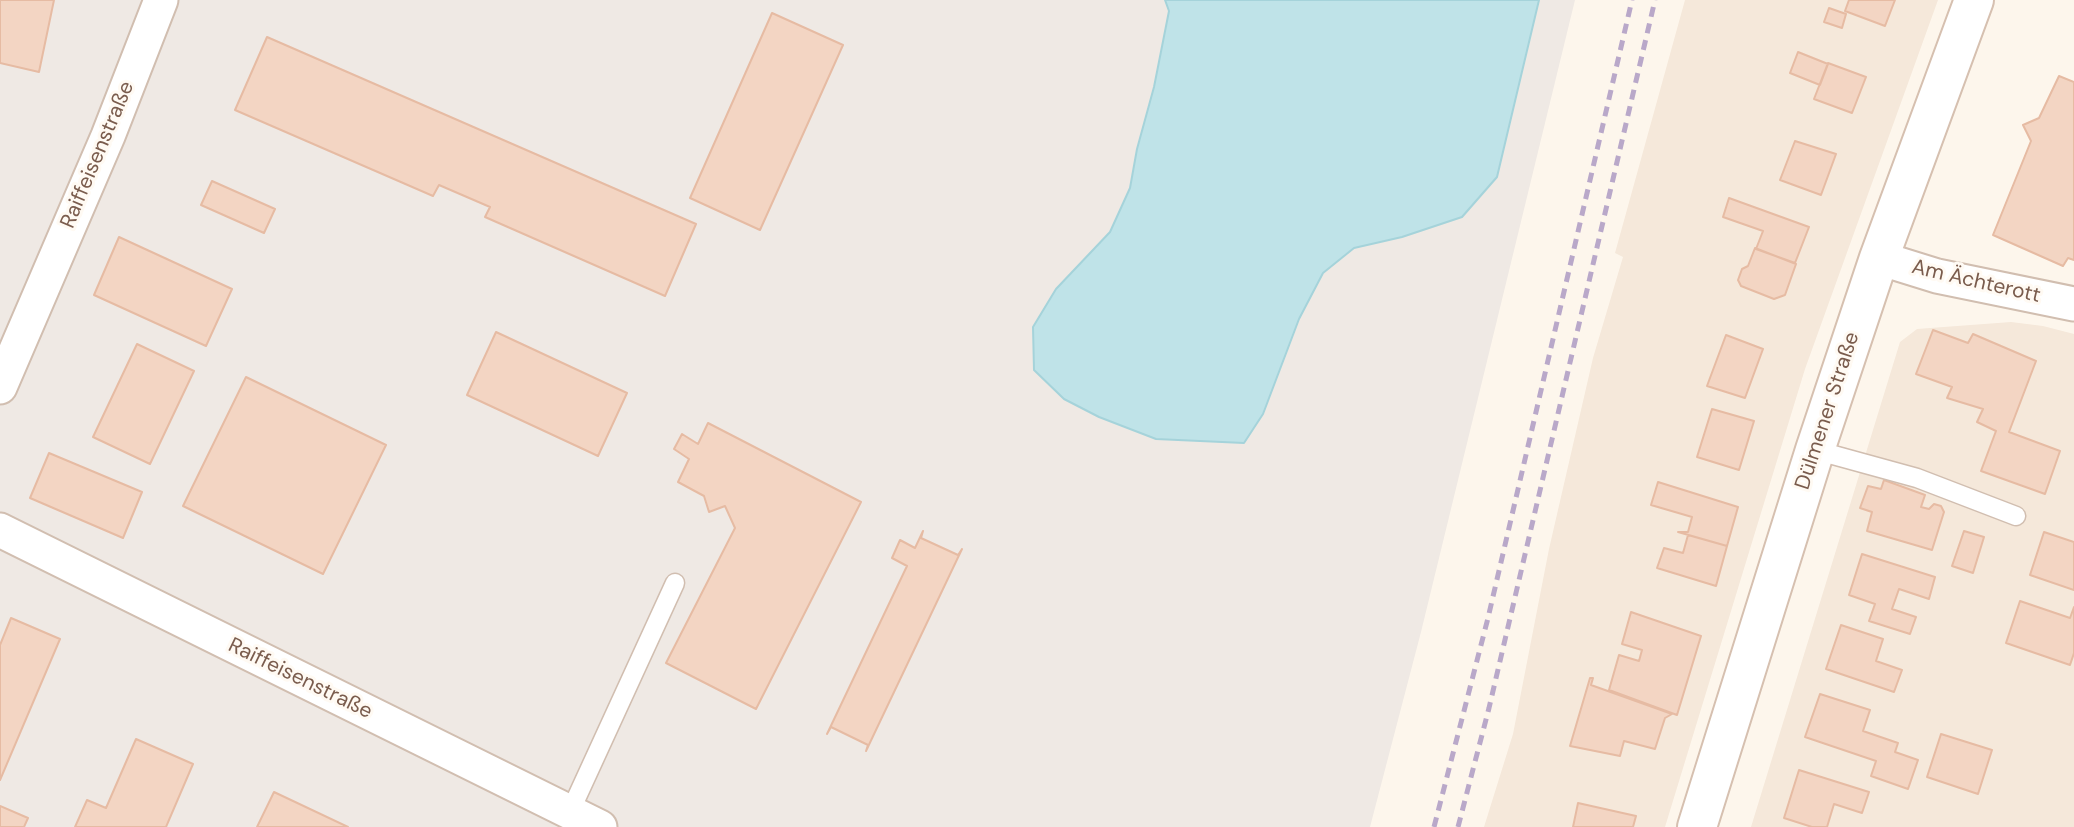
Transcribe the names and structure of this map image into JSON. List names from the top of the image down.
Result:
{
  "streets": {
    "street": ["Raiffeisenstraße", "Am Ächterott", "Dülmener Straße"]
  },
  "crossings": [
    ["Am Ächterott", "Dülmener Straße"]
  ]
}
